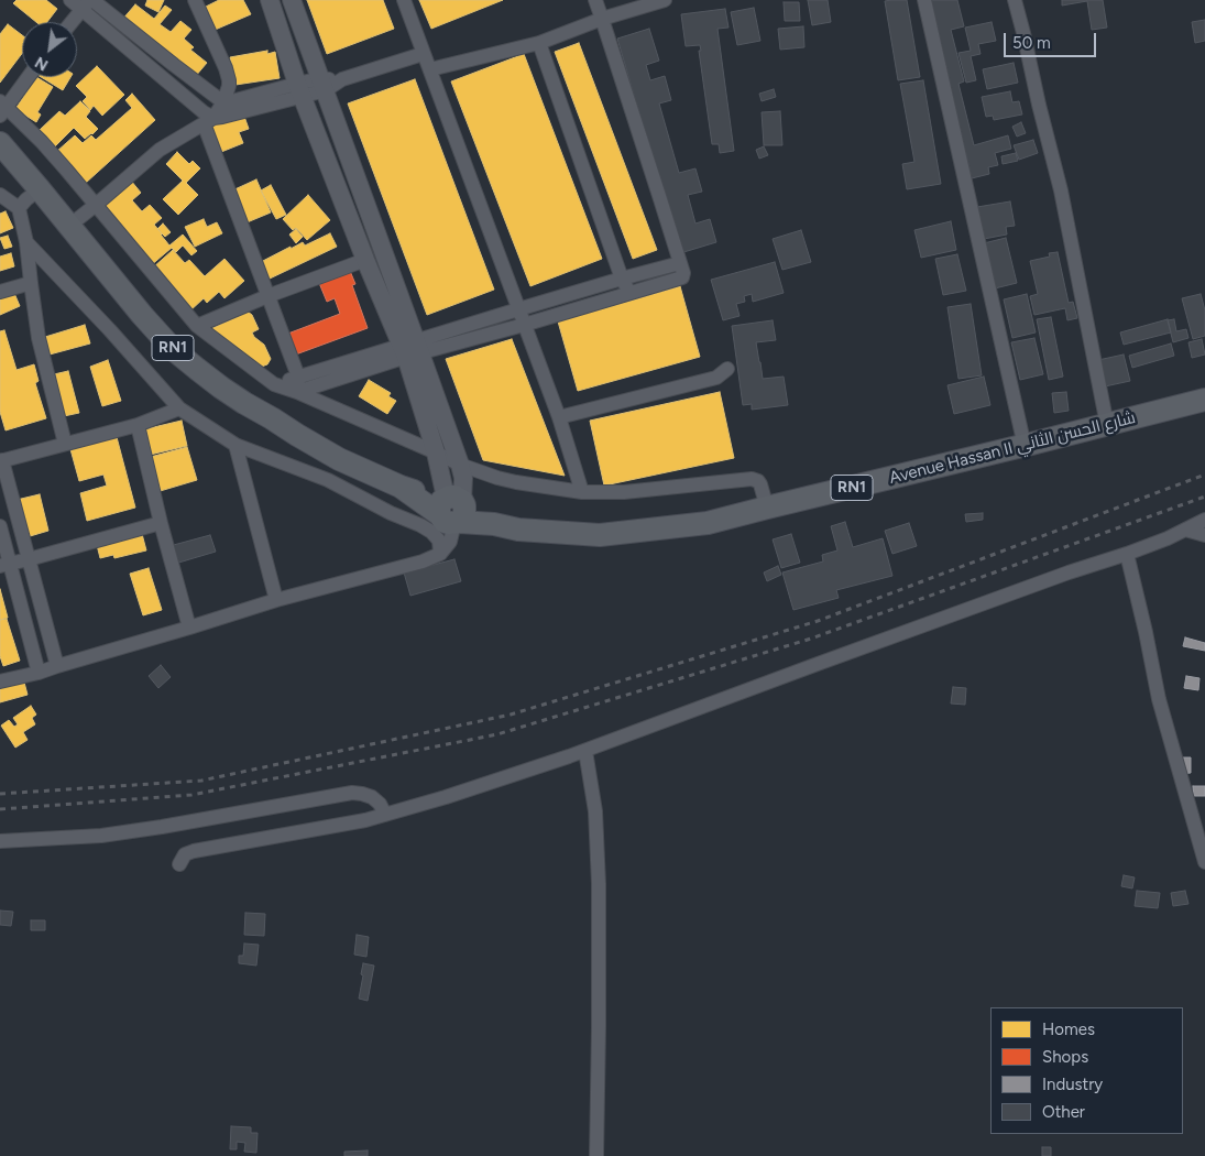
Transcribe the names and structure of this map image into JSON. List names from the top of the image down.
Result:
{
  "streets": {
    "main road": ["RN1", "Avenue Hassan II شارع الحسن الثاني"]
  },
  "legend": [
    "Homes",
    "Shops",
    "Industry",
    "Other"
  ],
  "scale_bar": "50 m",
  "north": "bottom left"
}
